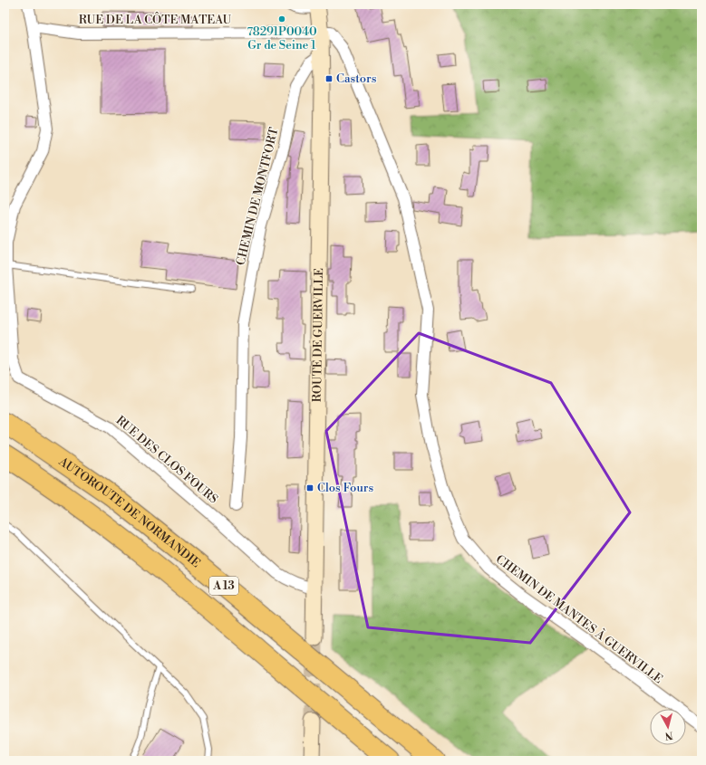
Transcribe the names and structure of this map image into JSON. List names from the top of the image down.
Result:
{
  "streets": {
    "highway": ["AUTOROUTE DE NORMANDIE", "A 13"],
    "street": [
      "RUE DE LA CÔTE MATEAU",
      "CHEMIN DE MONTFORT",
      "ROUTE DE GUERVILLE",
      "RUE DES CLOS FOURS",
      "CHEMIN DE MANTES À GUERVILLE"
    ]
  },
  "crossings": [
    ["RUE DE LA CÔTE MATEAU", "ROUTE DE GUERVILLE"],
    ["RUE DE LA CÔTE MATEAU", "RUE DES CLOS FOURS"],
    ["RUE DE LA CÔTE MATEAU", "CHEMIN DE MANTES À GUERVILLE"],
    ["CHEMIN DE MONTFORT", "ROUTE DE GUERVILLE"],
    ["ROUTE DE GUERVILLE", "RUE DES CLOS FOURS"],
    ["ROUTE DE GUERVILLE", "CHEMIN DE MANTES À GUERVILLE"]
  ],
  "places": {
    "other": ["78291P0040 Gr de Seine 1"],
    "transit": ["Castors", "Clos Fours"]
  },
  "north": "bottom"
}
